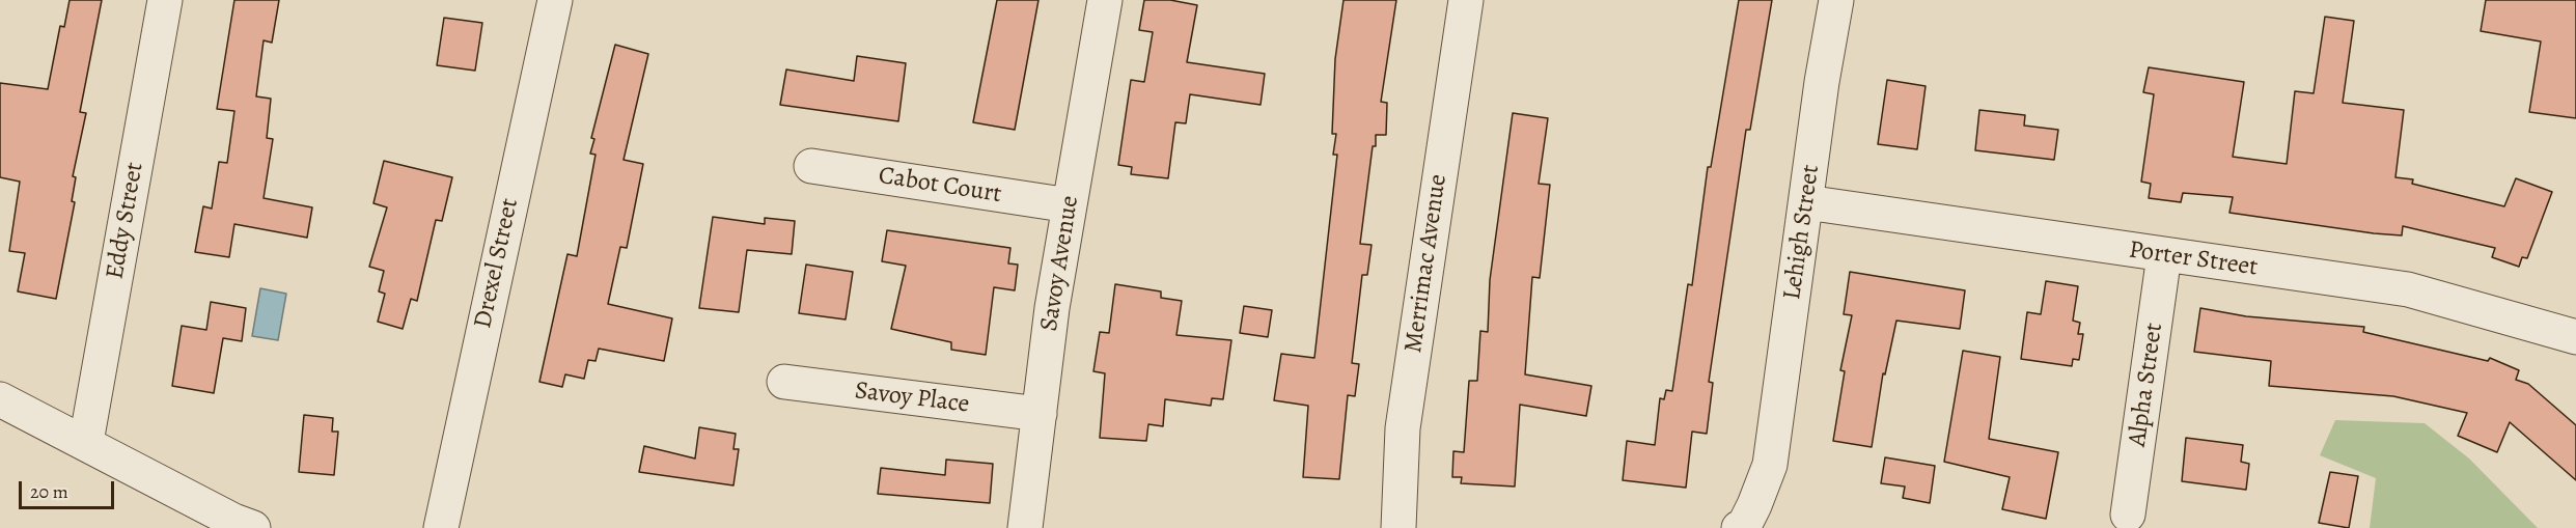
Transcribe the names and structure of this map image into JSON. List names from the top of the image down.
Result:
{
  "streets": {
    "street": [
      "Cabot Court",
      "Eddy Street",
      "Lehigh Street",
      "Porter Street",
      "Drexel Street",
      "Savoy Avenue",
      "Merrimac Avenue",
      "Alpha Street",
      "Savoy Place"
    ]
  },
  "crossings": [
    ["Cabot Court", "Savoy Avenue"],
    ["Lehigh Street", "Porter Street"],
    ["Porter Street", "Alpha Street"],
    ["Savoy Avenue", "Savoy Place"]
  ],
  "scale_bar": "20 m"
}
